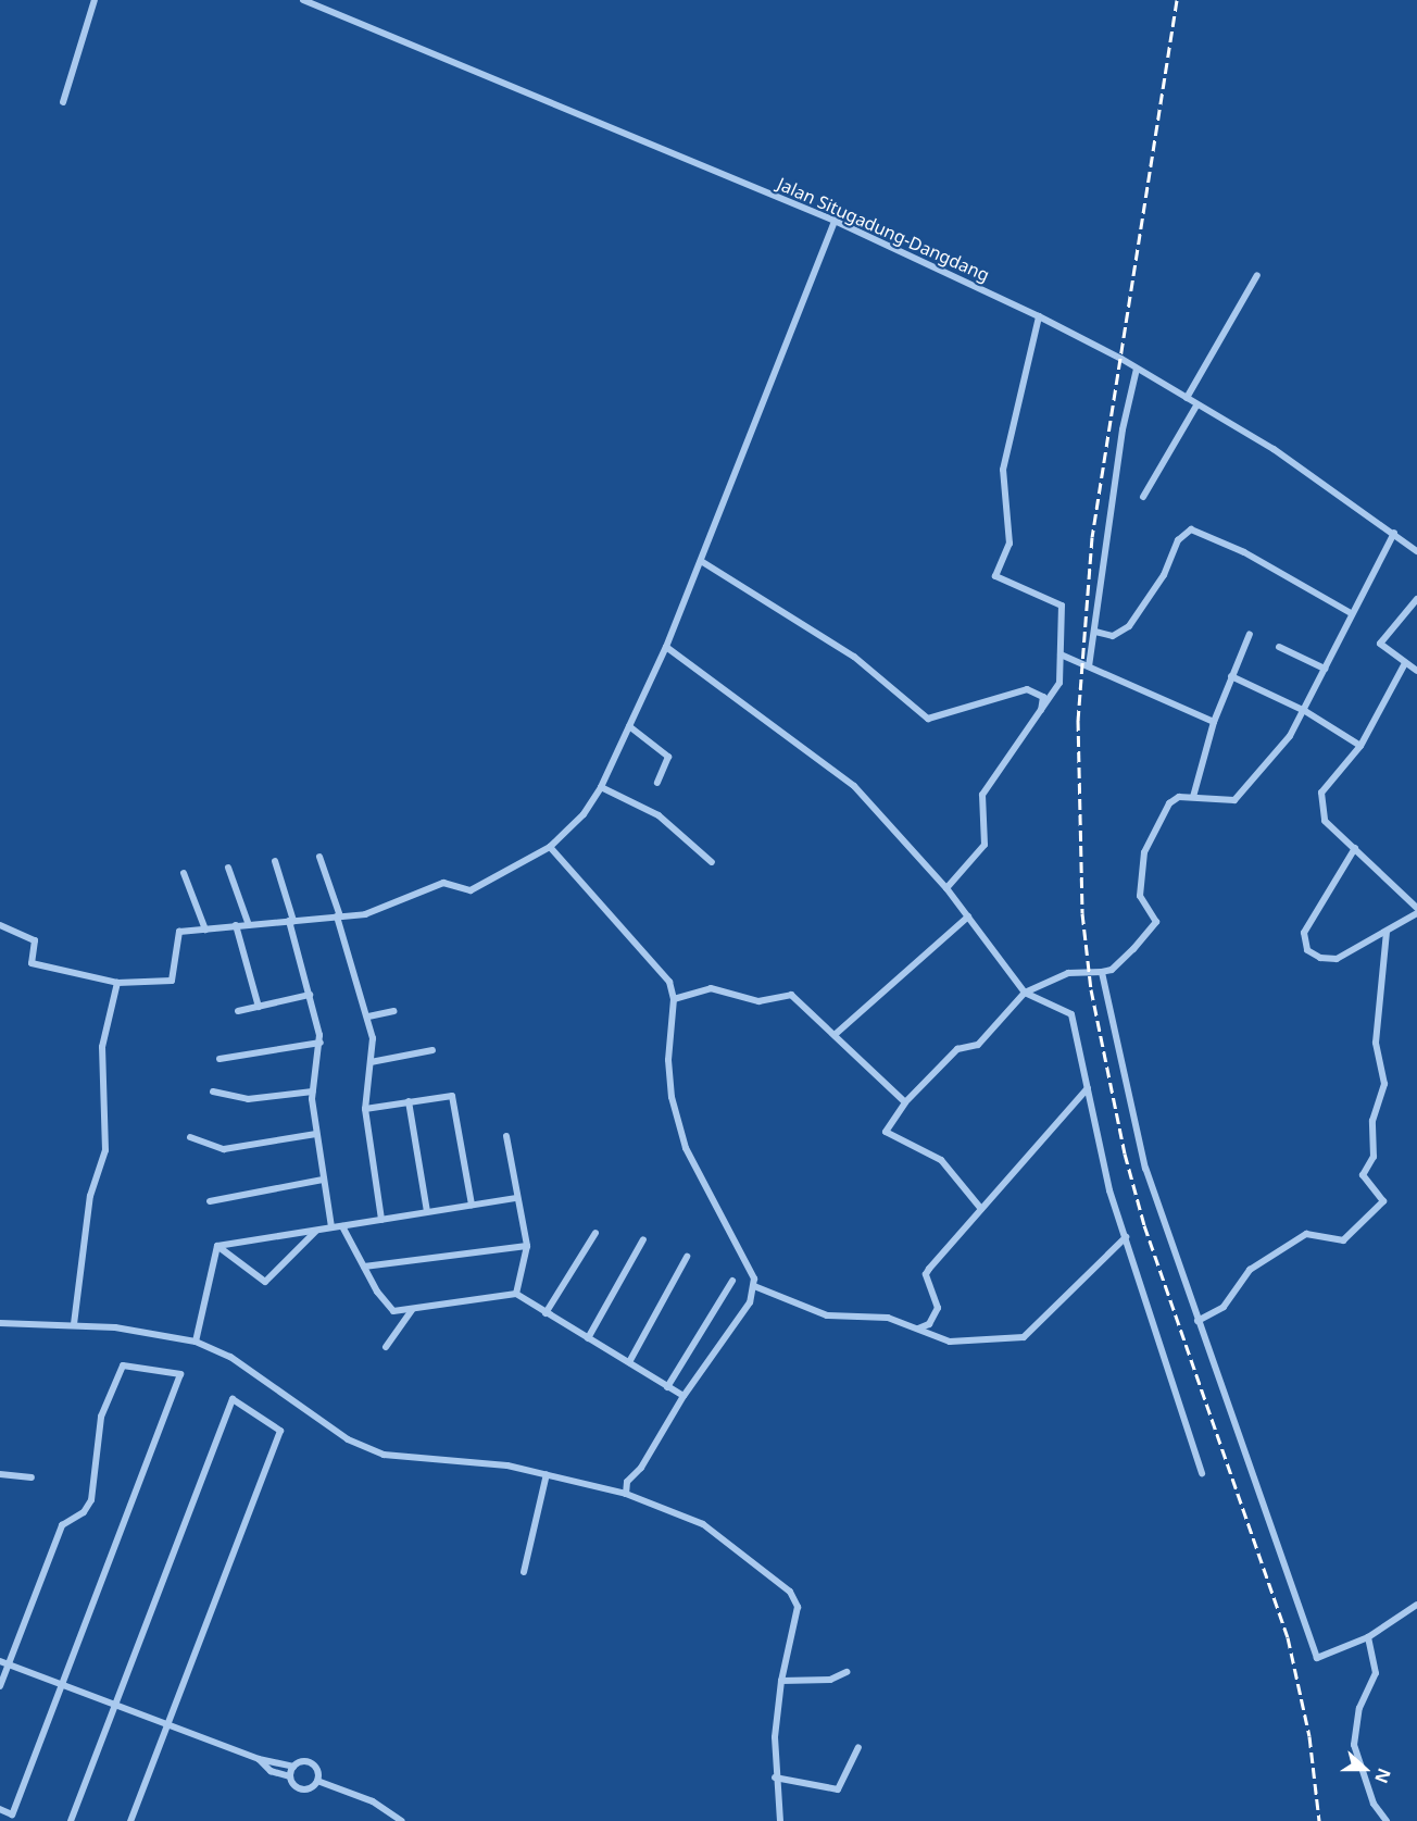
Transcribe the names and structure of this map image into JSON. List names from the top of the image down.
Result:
{
  "streets": {
    "street": ["Jalan Situgadung-Dangdang"]
  },
  "north": "right"
}
